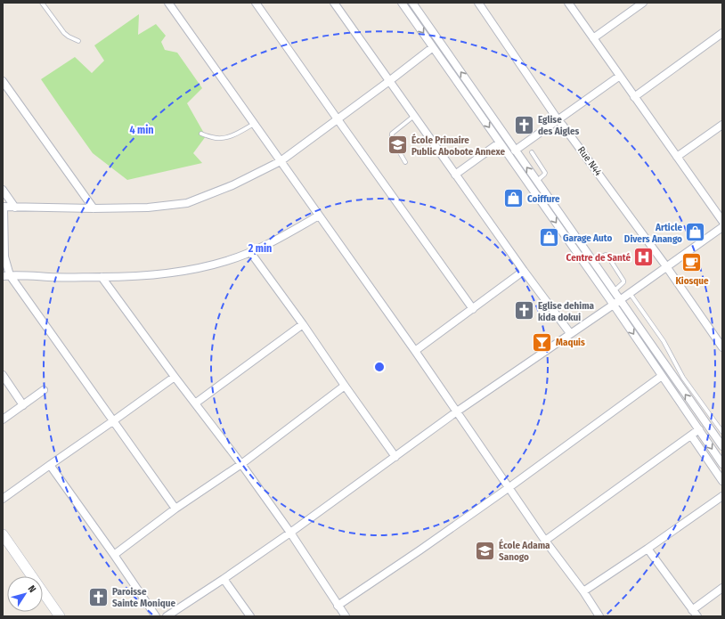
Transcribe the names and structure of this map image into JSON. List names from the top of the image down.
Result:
{
  "streets": {
    "street": ["Rue N44"]
  },
  "places": {
    "church": ["Eglise des Aigles", "Eglise dehima kida dokui", "Paroisse Sainte Monique"],
    "school or university": ["École Primaire Public Abobote Annexe", "École Adama Sanogo"],
    "shop": ["Coiffure", "Article Divers Anango", "Garage Auto"],
    "hospital": ["Centre de Santé"],
    "cafe": ["Kiosque"],
    "bar": ["Maquis"]
  },
  "north": "top right",
  "rings": ["4 min", "2 min"]
}
